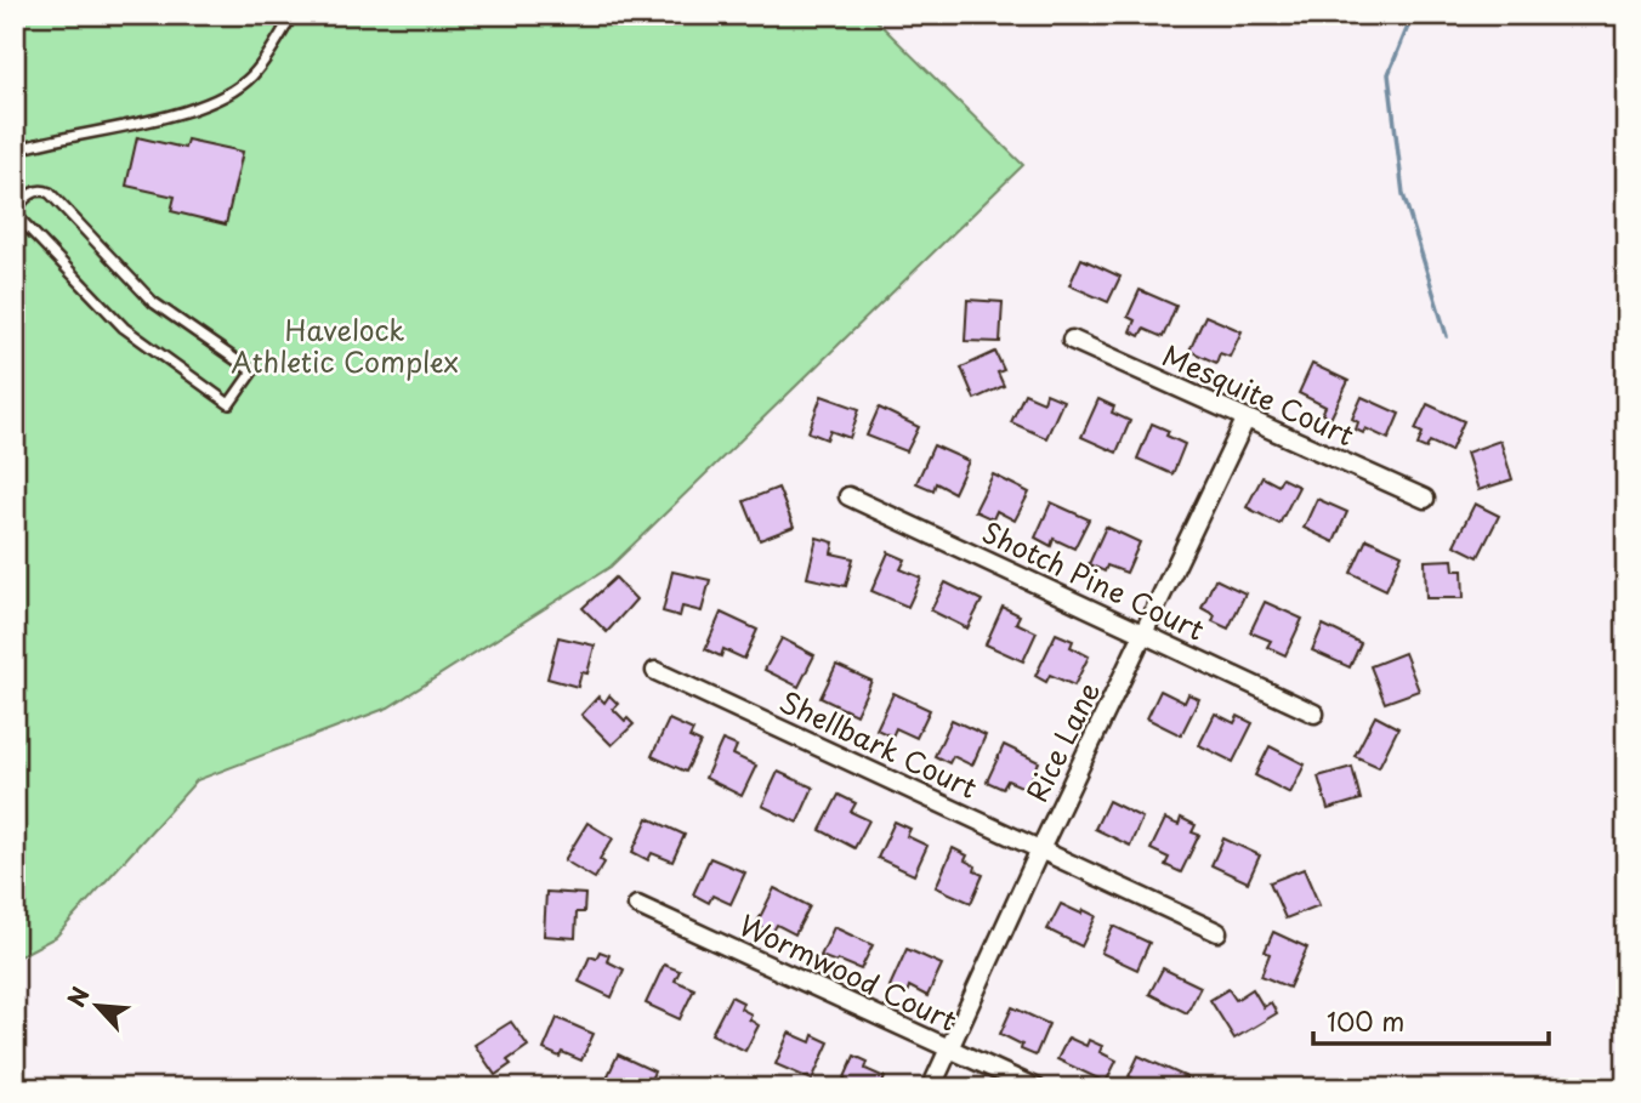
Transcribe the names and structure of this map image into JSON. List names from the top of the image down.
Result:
{
  "streets": {
    "street": [
      "Mesquite Court",
      "Shotch Pine Court",
      "Rice Lane",
      "Shellbark Court",
      "Wormwood Court"
    ]
  },
  "crossings": [
    ["Mesquite Court", "Rice Lane"],
    ["Shotch Pine Court", "Rice Lane"],
    ["Rice Lane", "Shellbark Court"],
    ["Rice Lane", "Wormwood Court"]
  ],
  "parks": ["Havelock Athletic Complex"],
  "scale_bar": "100 m",
  "north": "top left"
}
